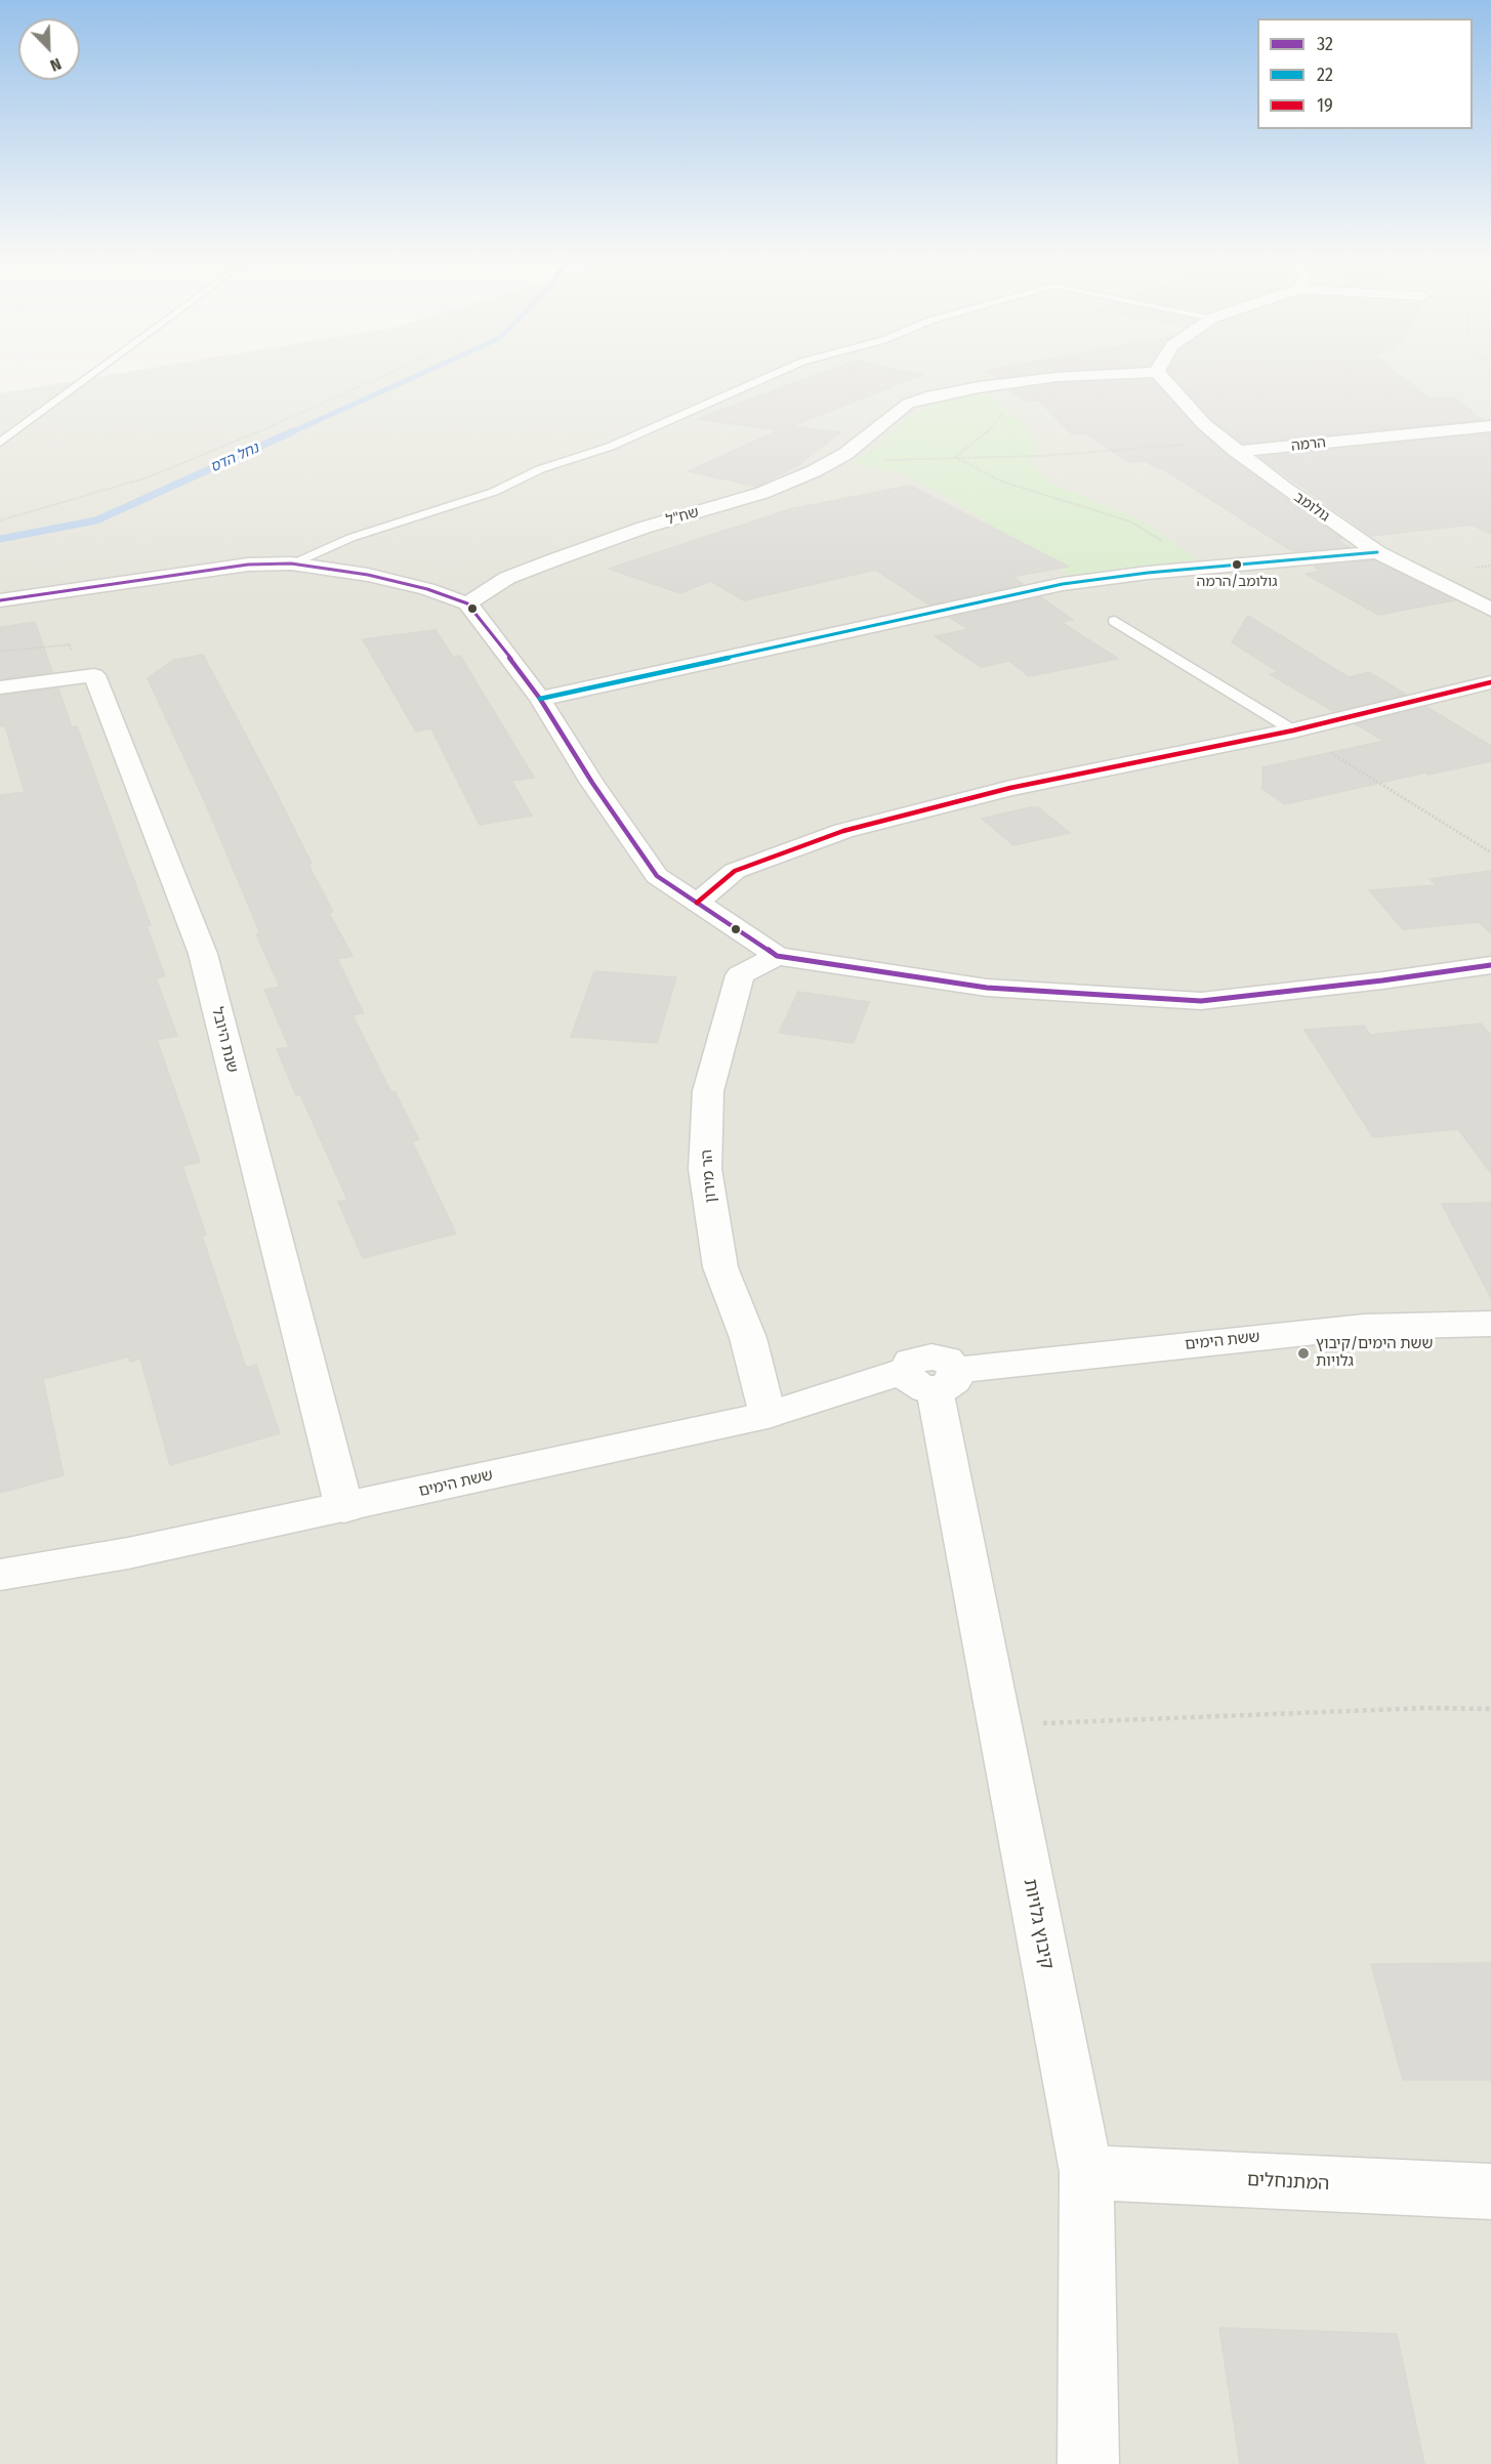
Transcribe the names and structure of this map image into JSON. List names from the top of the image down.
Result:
{
  "streets": {
    "street": [
      "הרמה",
      "גולומב",
      "שח\"ל",
      "שנת היובל",
      "הר מירון",
      "ששת הימים",
      "קיבוץ גלויות",
      "המתנחלים"
    ]
  },
  "crossings": [
    ["הרמה", "גולומב"],
    ["שנת היובל", "ששת הימים"],
    ["הר מירון", "ששת הימים"],
    ["ששת הימים", "קיבוץ גלויות"],
    ["קיבוץ גלויות", "המתנחלים"]
  ],
  "water": ["נחל הדס"],
  "places": ["גולומב/הרמה", "ששת הימים/קיבוץ גלויות"],
  "lines": ["transit line 22", "transit line 32", "transit line 19"],
  "legend": ["32", "22", "19"],
  "north": "bottom right"
}
